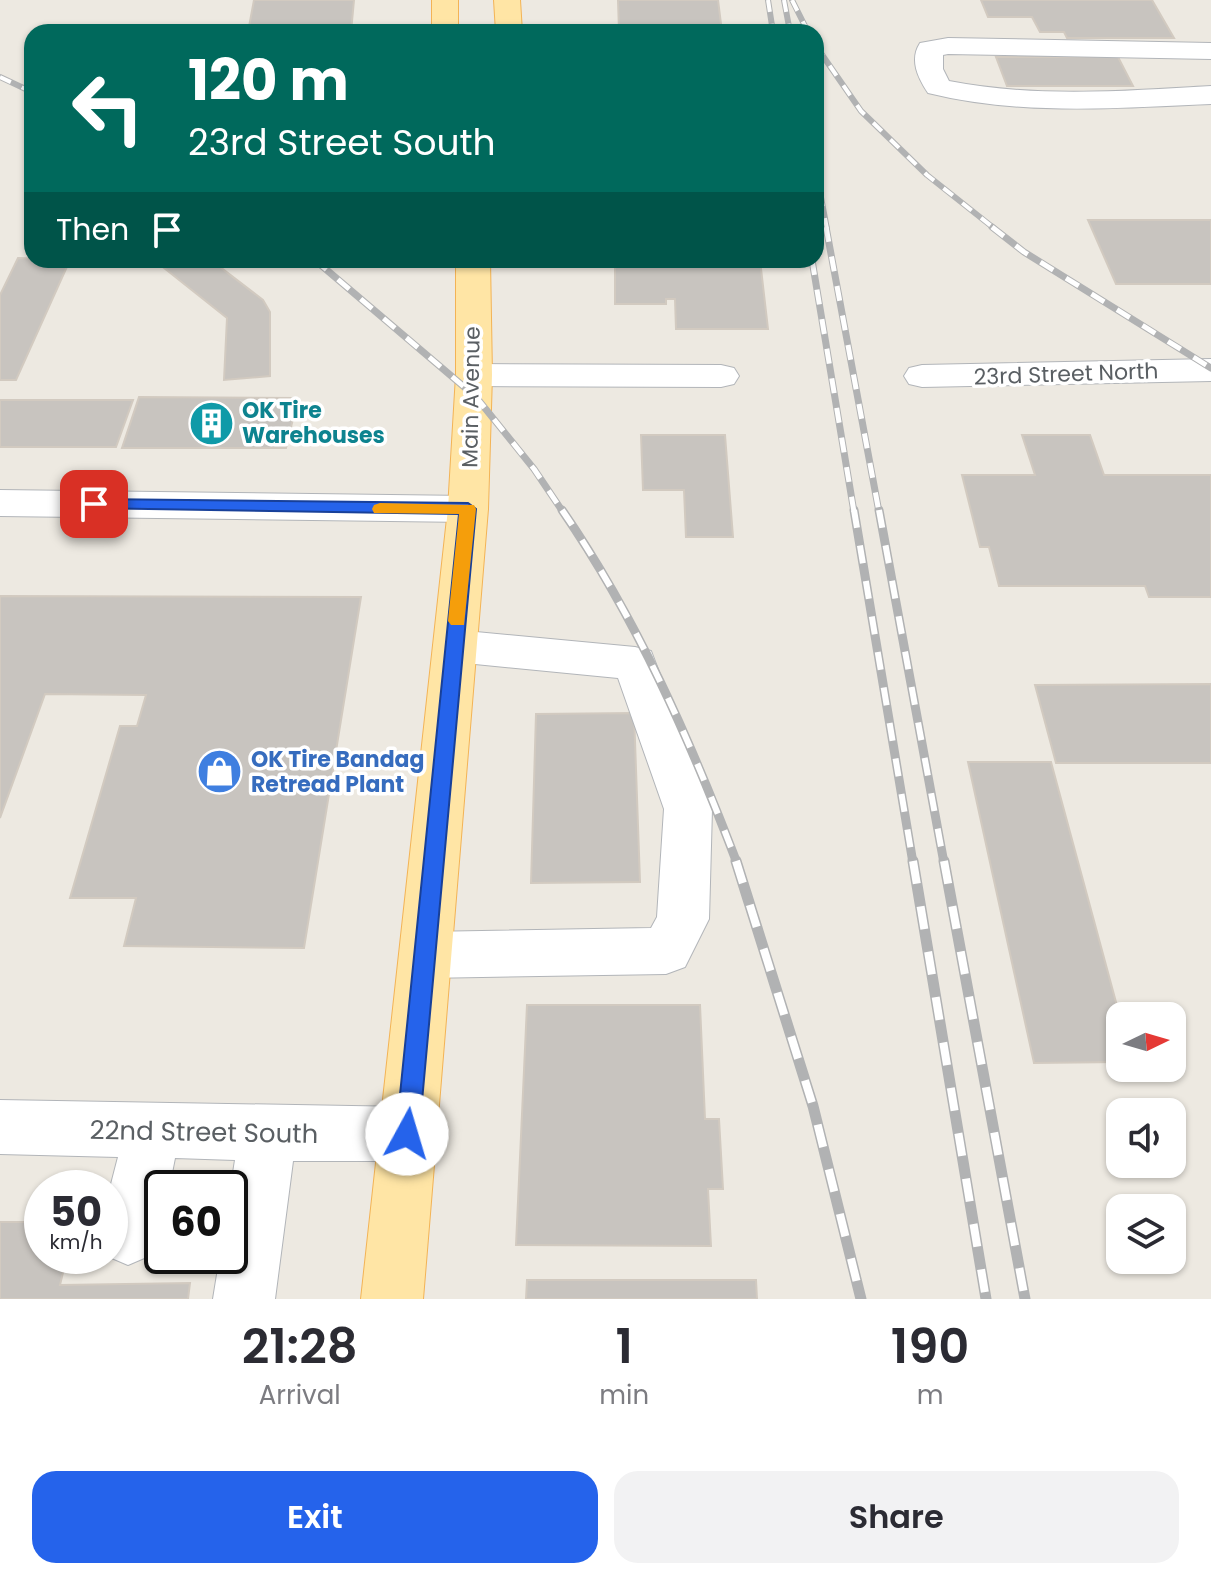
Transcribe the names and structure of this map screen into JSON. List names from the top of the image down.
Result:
{
  "streets": {
    "main road": ["Main Avenue"],
    "street": ["23rd Street North", "22nd Street South"]
  },
  "crossings": [
    ["Main Avenue", "22nd Street South"]
  ],
  "places": {
    "building": ["OK Tire Warehouses"],
    "shop": ["OK Tire Bandag Retread Plant"]
  },
  "north": "right",
  "page": {
    "turn": ["120 m", "23rd Street South"],
    "then": "Then",
    "speed": "50 km/h",
    "limit": "60",
    "eta": [
      "21:28",
      "Arrival",
      "1",
      "min",
      "190",
      "m"
    ],
    "buttons": ["Exit", "Share"]
  }
}
